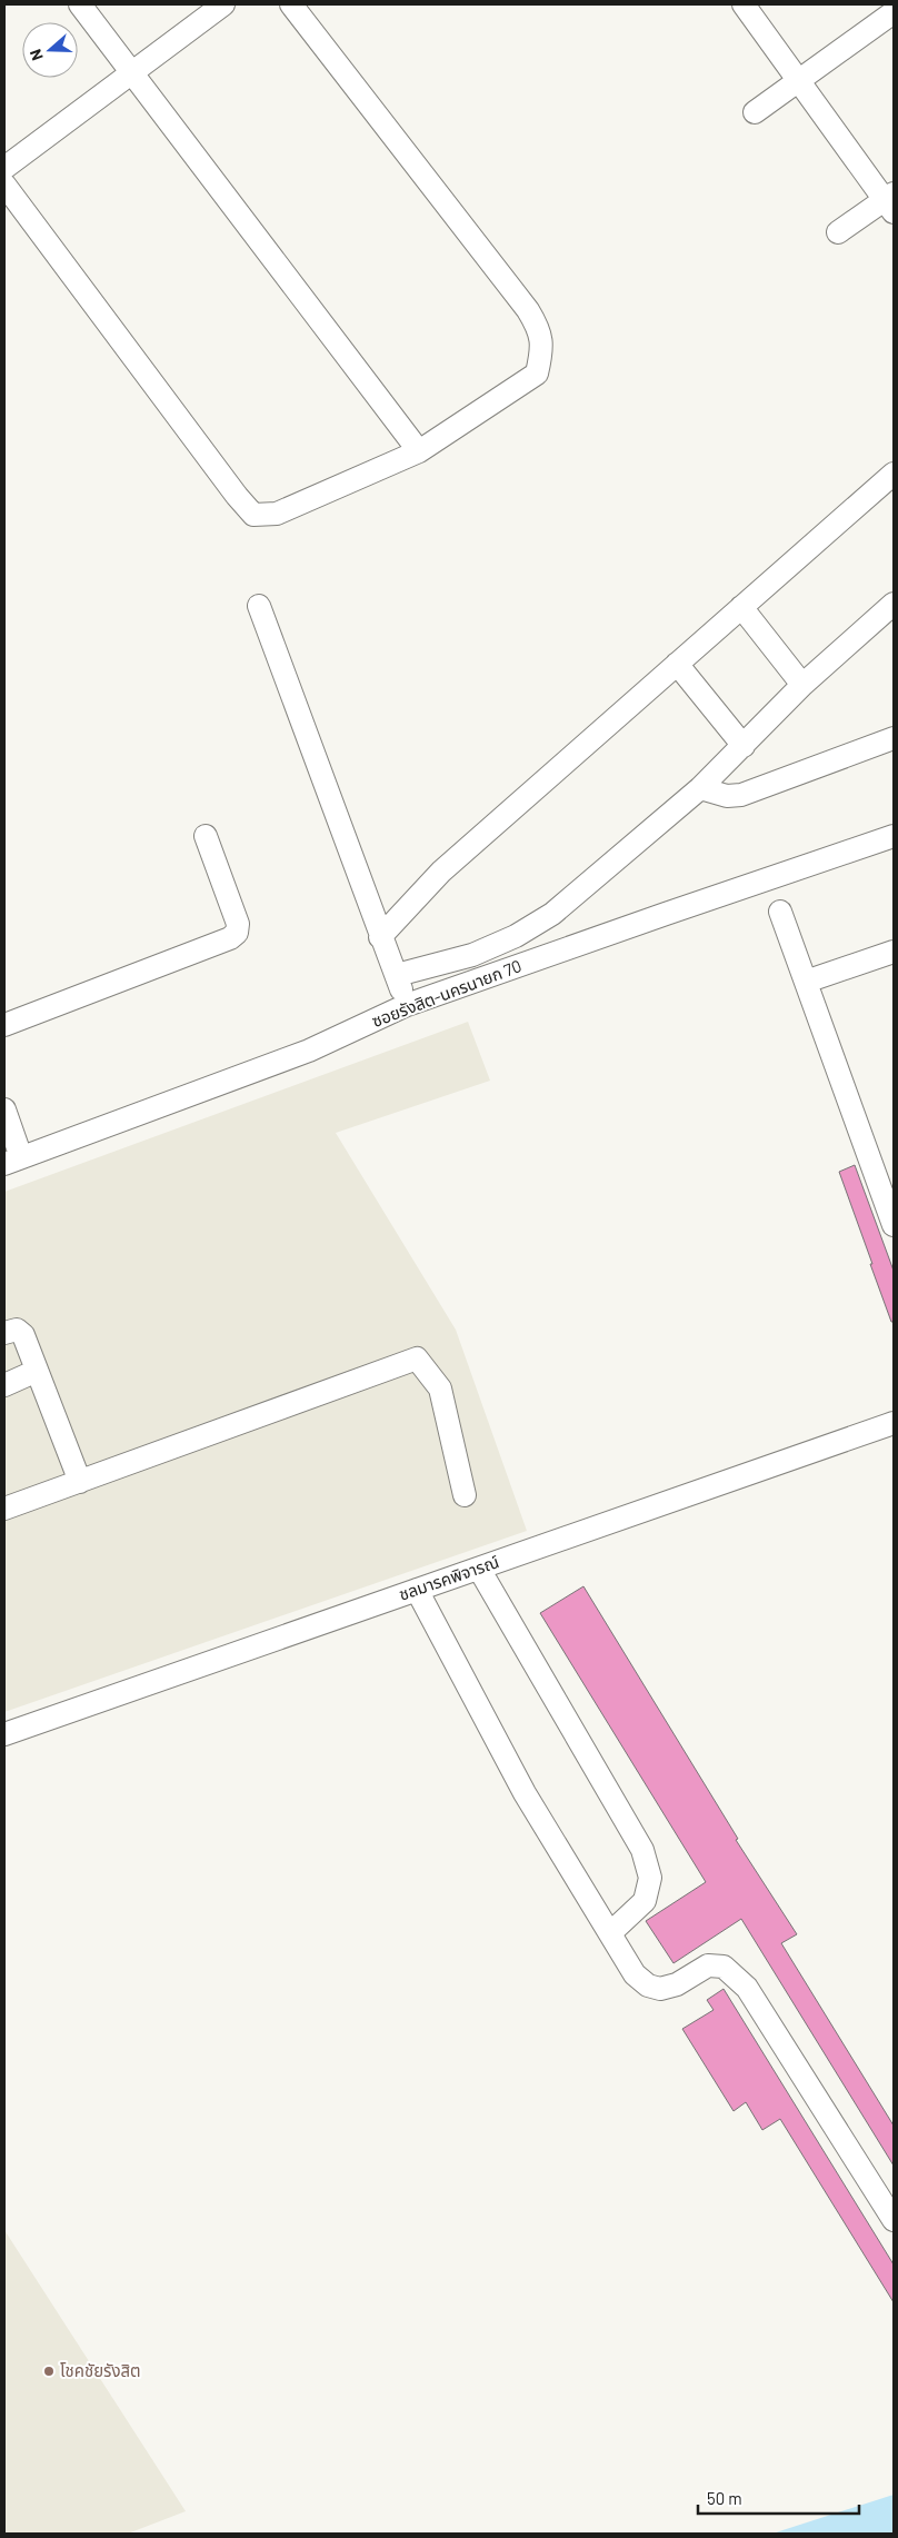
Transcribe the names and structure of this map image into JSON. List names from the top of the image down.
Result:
{
  "streets": {
    "street": ["ซอยรังสิต-นครนายก 70", "ชลมารคพิจารณ์"]
  },
  "places": ["โชคชัยรังสิต"],
  "scale_bar": "50 m",
  "north": "left"
}
